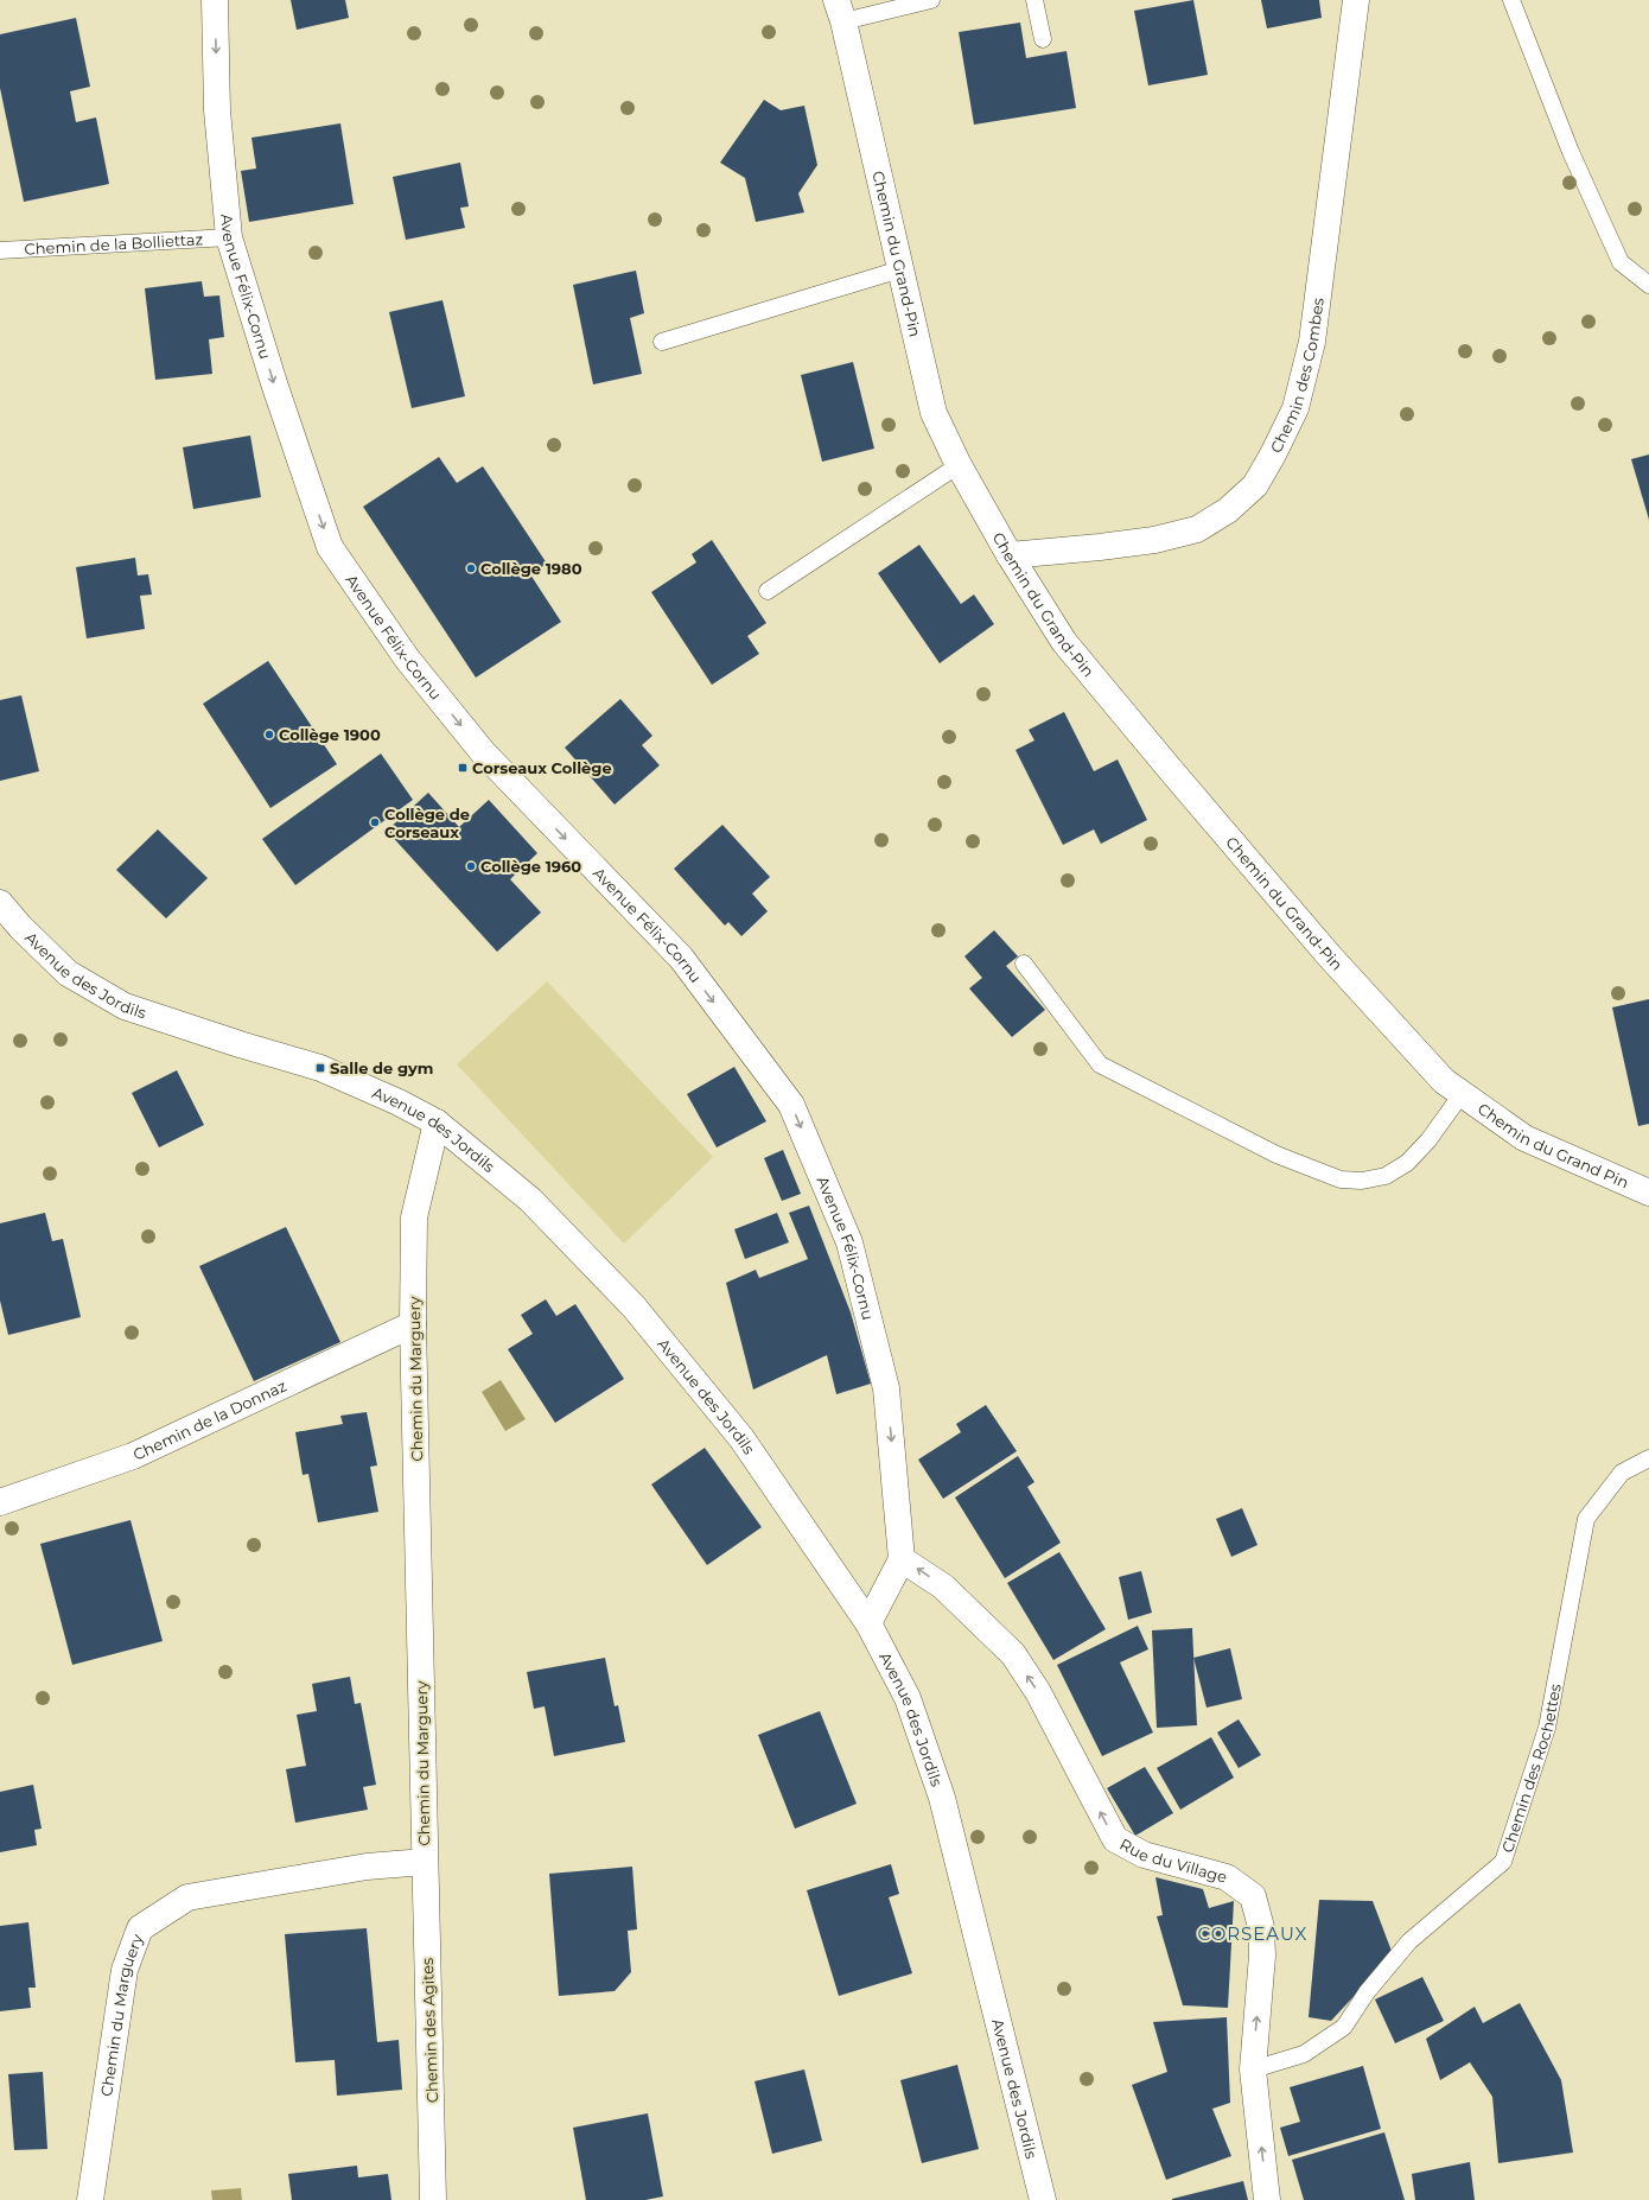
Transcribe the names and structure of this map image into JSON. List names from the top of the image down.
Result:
{
  "streets": {
    "street": [
      "Chemin du Grand-Pin",
      "Avenue Félix-Cornu",
      "Chemin des Combes",
      "Avenue des Jordils",
      "Chemin du Grand Pin",
      "Chemin du Marguery",
      "Chemin de la Donnaz",
      "Rue du Village",
      "Chemin des Agites"
    ],
    "lane": ["Chemin de la Bolliettaz", "Chemin des Rochettes"]
  },
  "crossings": [
    ["Chemin de la Bolliettaz", "Avenue Félix-Cornu"],
    ["Chemin du Grand-Pin", "Chemin des Combes"],
    ["Chemin du Grand-Pin", "Chemin du Grand Pin"],
    ["Avenue Félix-Cornu", "Rue du Village"],
    ["Avenue des Jordils", "Chemin du Marguery"],
    ["Chemin du Marguery", "Chemin de la Donnaz"],
    ["Chemin du Marguery", "Chemin des Agites"],
    ["Chemin des Rochettes", "Rue du Village"]
  ],
  "one_way": ["Avenue Félix-Cornu", "Rue du Village"],
  "districts": ["CORSEAUX"],
  "places": {
    "other": [
      "Collège 1980",
      "Collège 1900",
      "Collège de Corseaux",
      "Collège 1960"
    ],
    "transit": ["Corseaux Collège", "Salle de gym"]
  }
}
